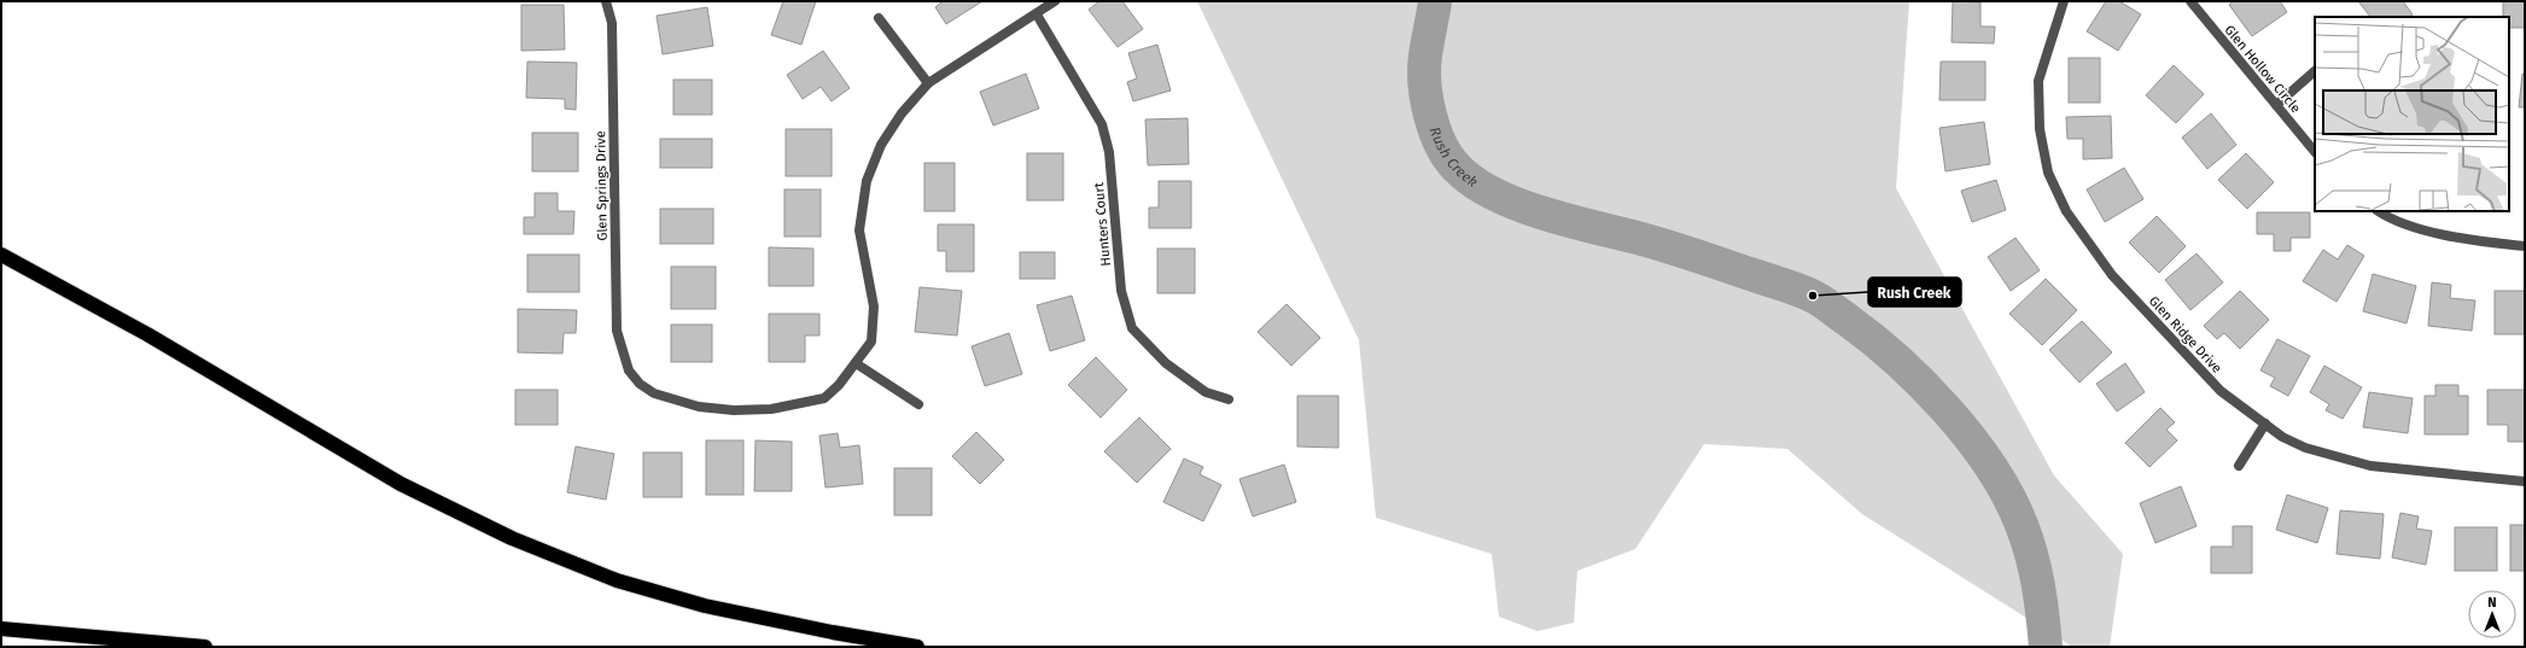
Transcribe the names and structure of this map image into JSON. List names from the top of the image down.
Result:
{
  "streets": {
    "street": [
      "Glen Hollow Circle",
      "Glen Springs Drive",
      "Hunters Court",
      "Glen Ridge Drive"
    ]
  },
  "water": ["Rush Creek"],
  "places": ["Rush Creek"],
  "north": "top"
}
